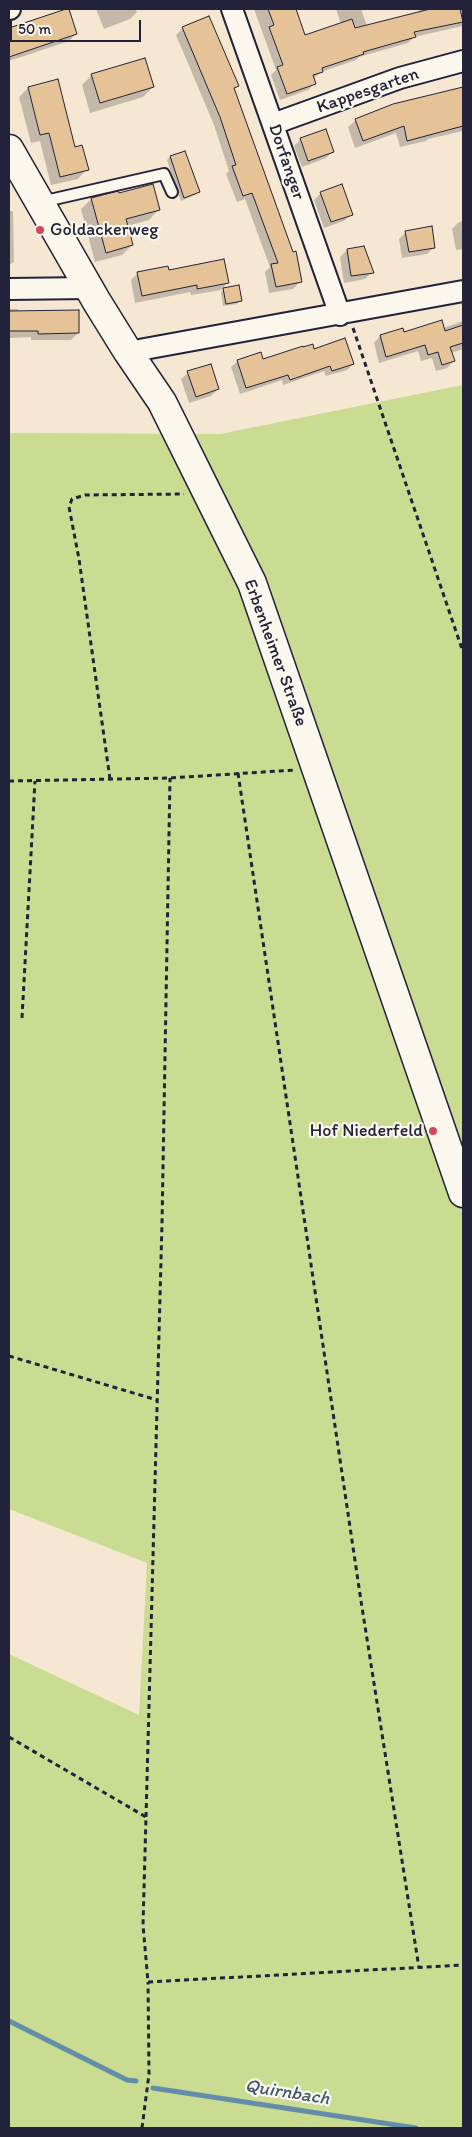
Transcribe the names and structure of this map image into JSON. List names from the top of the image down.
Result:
{
  "streets": {
    "street": ["Kappesgarten", "Dorfanger", "Erbenheimer Straße"]
  },
  "crossings": [
    ["Kappesgarten", "Dorfanger"]
  ],
  "water": ["Quirnbach"],
  "places": ["Goldackerweg", "Hof Niederfeld"],
  "scale_bar": "50 m"
}
